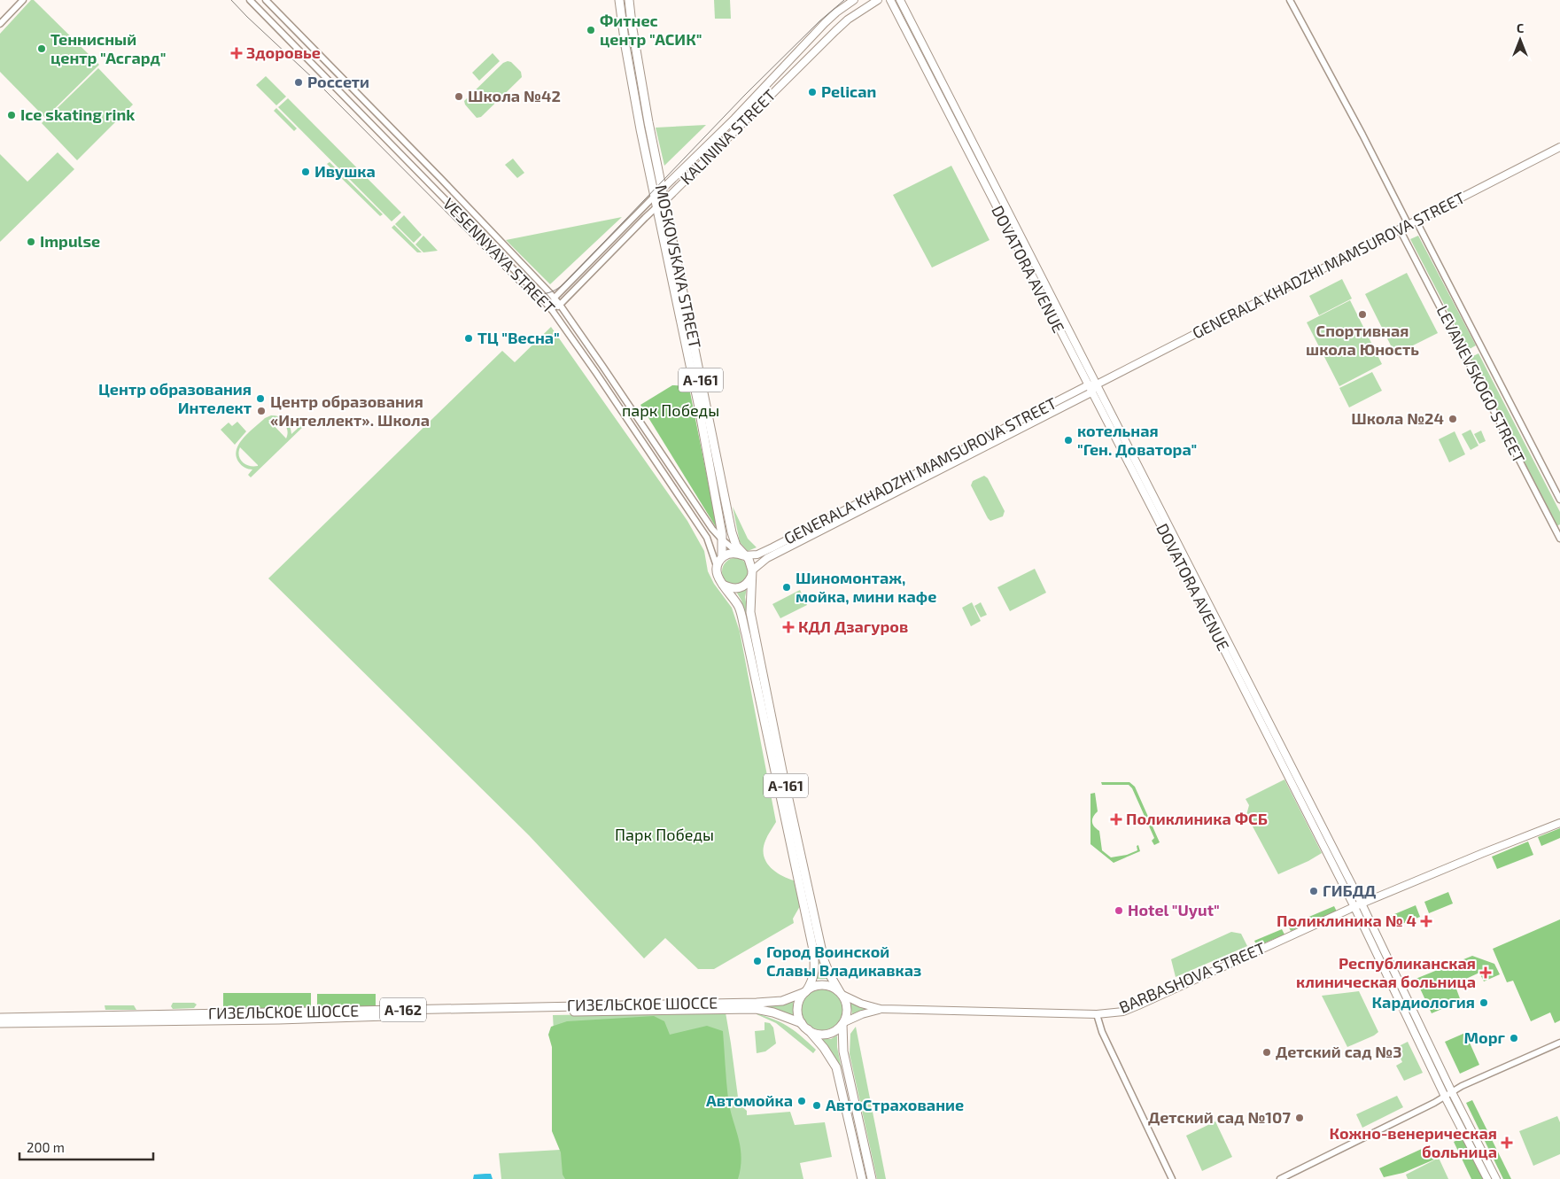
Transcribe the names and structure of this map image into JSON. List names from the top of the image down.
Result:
{
  "streets": {
    "highway": [
      "MOSKOVSKAYA STREET",
      "А-161",
      "ГИЗЕЛЬСКОЕ ШОССЕ",
      "А-162"
    ],
    "main road": [
      "KALININA STREET",
      "GENERALA KHADZHI MAMSUROVA STREET",
      "DOVATORA AVENUE",
      "BARBASHOVA STREET"
    ],
    "street": ["VESENNYAYA STREET", "LEVANEVSKOGO STREET"]
  },
  "crossings": [
    ["KALININA STREET", "VESENNYAYA STREET"],
    ["KALININA STREET", "MOSKOVSKAYA STREET"],
    ["VESENNYAYA STREET", "GENERALA KHADZHI MAMSUROVA STREET"],
    ["VESENNYAYA STREET", "MOSKOVSKAYA STREET"],
    ["VESENNYAYA STREET", "А-161"],
    ["GENERALA KHADZHI MAMSUROVA STREET", "MOSKOVSKAYA STREET"],
    ["GENERALA KHADZHI MAMSUROVA STREET", "DOVATORA AVENUE"],
    ["GENERALA KHADZHI MAMSUROVA STREET", "А-161"],
    ["GENERALA KHADZHI MAMSUROVA STREET", "LEVANEVSKOGO STREET"],
    ["MOSKOVSKAYA STREET", "А-161"],
    ["DOVATORA AVENUE", "BARBASHOVA STREET"],
    ["А-161", "BARBASHOVA STREET"],
    ["А-161", "ГИЗЕЛЬСКОЕ ШОССЕ"],
    ["BARBASHOVA STREET", "ГИЗЕЛЬСКОЕ ШОССЕ"]
  ],
  "parks": ["парк Победы", "Парк Победы"],
  "places": {
    "other": [
      "Фитнес центр \"АСИК\"",
      "Теннисный центр \"Асгард\"",
      "Россети",
      "Pelican",
      "Школа №42",
      "Ice skating rink",
      "Ивушка",
      "Impulse",
      "Спортивная школа Юность",
      "ТЦ \"Весна\"",
      "Центр образования Интелект",
      "Центр образования «Интеллект». Школа",
      "Школа №24",
      "котельная \"Ген. Доватора\"",
      "Шиномонтаж, мойка, мини кафе",
      "ГИБДД",
      "Hotel \"Uyut\"",
      "Город Воинской Славы Владикавказ",
      "Кардиология",
      "Морг",
      "Детский сад №3",
      "Автомойка",
      "АвтоСтрахование",
      "Детский сад №107"
    ],
    "health": [
      "Здоровье",
      "КДЛ Дзагуров",
      "Поликлиника ФСБ",
      "Поликлиника № 4",
      "Республиканская клиническая больница",
      "Кожно-венерическая больница"
    ]
  },
  "scale_bar": "200 m",
  "north": "top"
}
